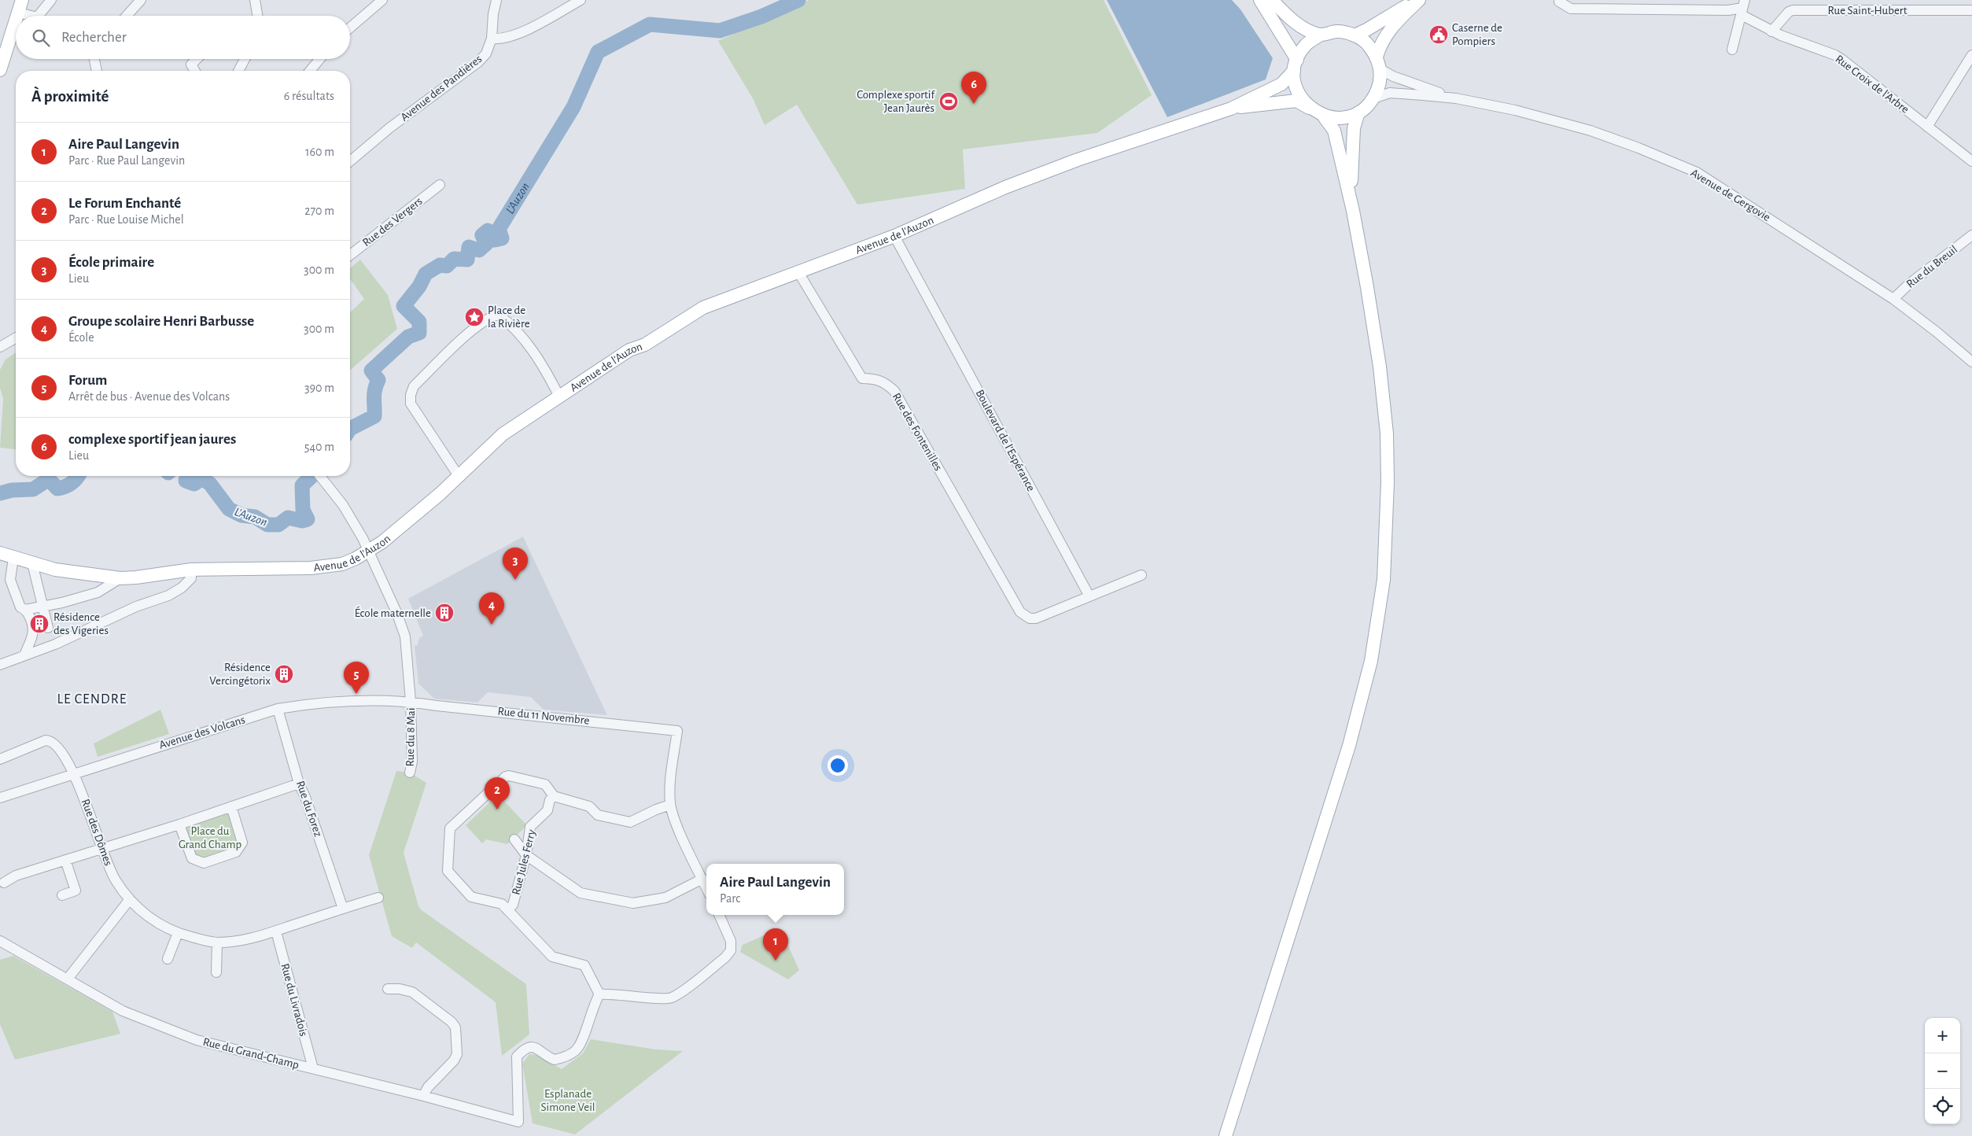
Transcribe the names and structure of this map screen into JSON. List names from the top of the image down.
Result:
{
  "streets": {
    "main road": ["Avenue de l'Auzon"],
    "street": [
      "Rue Saint-Hubert",
      "Rue Croix de l'Arbre",
      "Avenue des Pandières",
      "Avenue de Gergovie",
      "Rue des Vergers",
      "Rue du Breuil",
      "Rue des Fontenilles",
      "Boulevard de l'Espérance",
      "Rue du 11 Novembre",
      "Avenue des Volcans",
      "Rue du 8 Mai",
      "Rue du Forez",
      "Rue des Dômes",
      "Rue Jules Ferry",
      "Rue du Livradois",
      "Rue du Grand-Champ"
    ]
  },
  "crossings": [
    ["Rue Saint-Hubert", "Rue Croix de l'Arbre"],
    ["Avenue de Gergovie", "Rue du Breuil"],
    ["Avenue de l'Auzon", "Rue des Fontenilles"],
    ["Avenue de l'Auzon", "Boulevard de l'Espérance"],
    ["Avenue de l'Auzon", "Rue du 8 Mai"],
    ["Rue des Fontenilles", "Boulevard de l'Espérance"],
    ["Rue du 11 Novembre", "Avenue des Volcans"],
    ["Rue du 11 Novembre", "Rue du 8 Mai"],
    ["Avenue des Volcans", "Rue du 8 Mai"],
    ["Avenue des Volcans", "Rue du Forez"],
    ["Avenue des Volcans", "Rue des Dômes"],
    ["Rue du Forez", "Rue des Dômes"],
    ["Rue des Dômes", "Rue du Livradois"],
    ["Rue du Livradois", "Rue du Grand-Champ"]
  ],
  "districts": ["LE CENDRE"],
  "water": ["L'Auzon"],
  "parks": ["Place du Grand Champ", "Esplanade Simone Veil"],
  "places": {
    "public building": ["Caserne de Pompiers"],
    "sports": ["Complexe sportif Jean Jaurès"],
    "place": ["Place de la Rivière"],
    "building": ["École maternelle", "Résidence des Vigeries", "Résidence Vercingétorix"]
  },
  "page": {
    "search": "Rechercher",
    "heading": ["À proximité", "6 résultats"],
    "pins": [
      "6",
      "3",
      "4",
      "5",
      "2",
      "1"
    ],
    "list": [
      {
        "mark": "1",
        "name": "Aire Paul Langevin",
        "note": "Parc · Rue Paul Langevin",
        "value": "160 m"
      },
      {
        "mark": "2",
        "name": "Le Forum Enchanté",
        "note": "Parc · Rue Louise Michel",
        "value": "270 m"
      },
      {
        "mark": "3",
        "name": "École primaire",
        "note": "Lieu",
        "value": "300 m"
      },
      {
        "mark": "4",
        "name": "Groupe scolaire Henri Barbusse",
        "note": "École",
        "value": "300 m"
      },
      {
        "mark": "5",
        "name": "Forum",
        "note": "Arrêt de bus · Avenue des Volcans",
        "value": "390 m"
      },
      {
        "mark": "6",
        "name": "complexe sportif jean jaures",
        "note": "Lieu",
        "value": "540 m"
      }
    ],
    "popup": ["Aire Paul Langevin", "Parc"],
    "map_buttons": ["+", "−"]
  }
}
